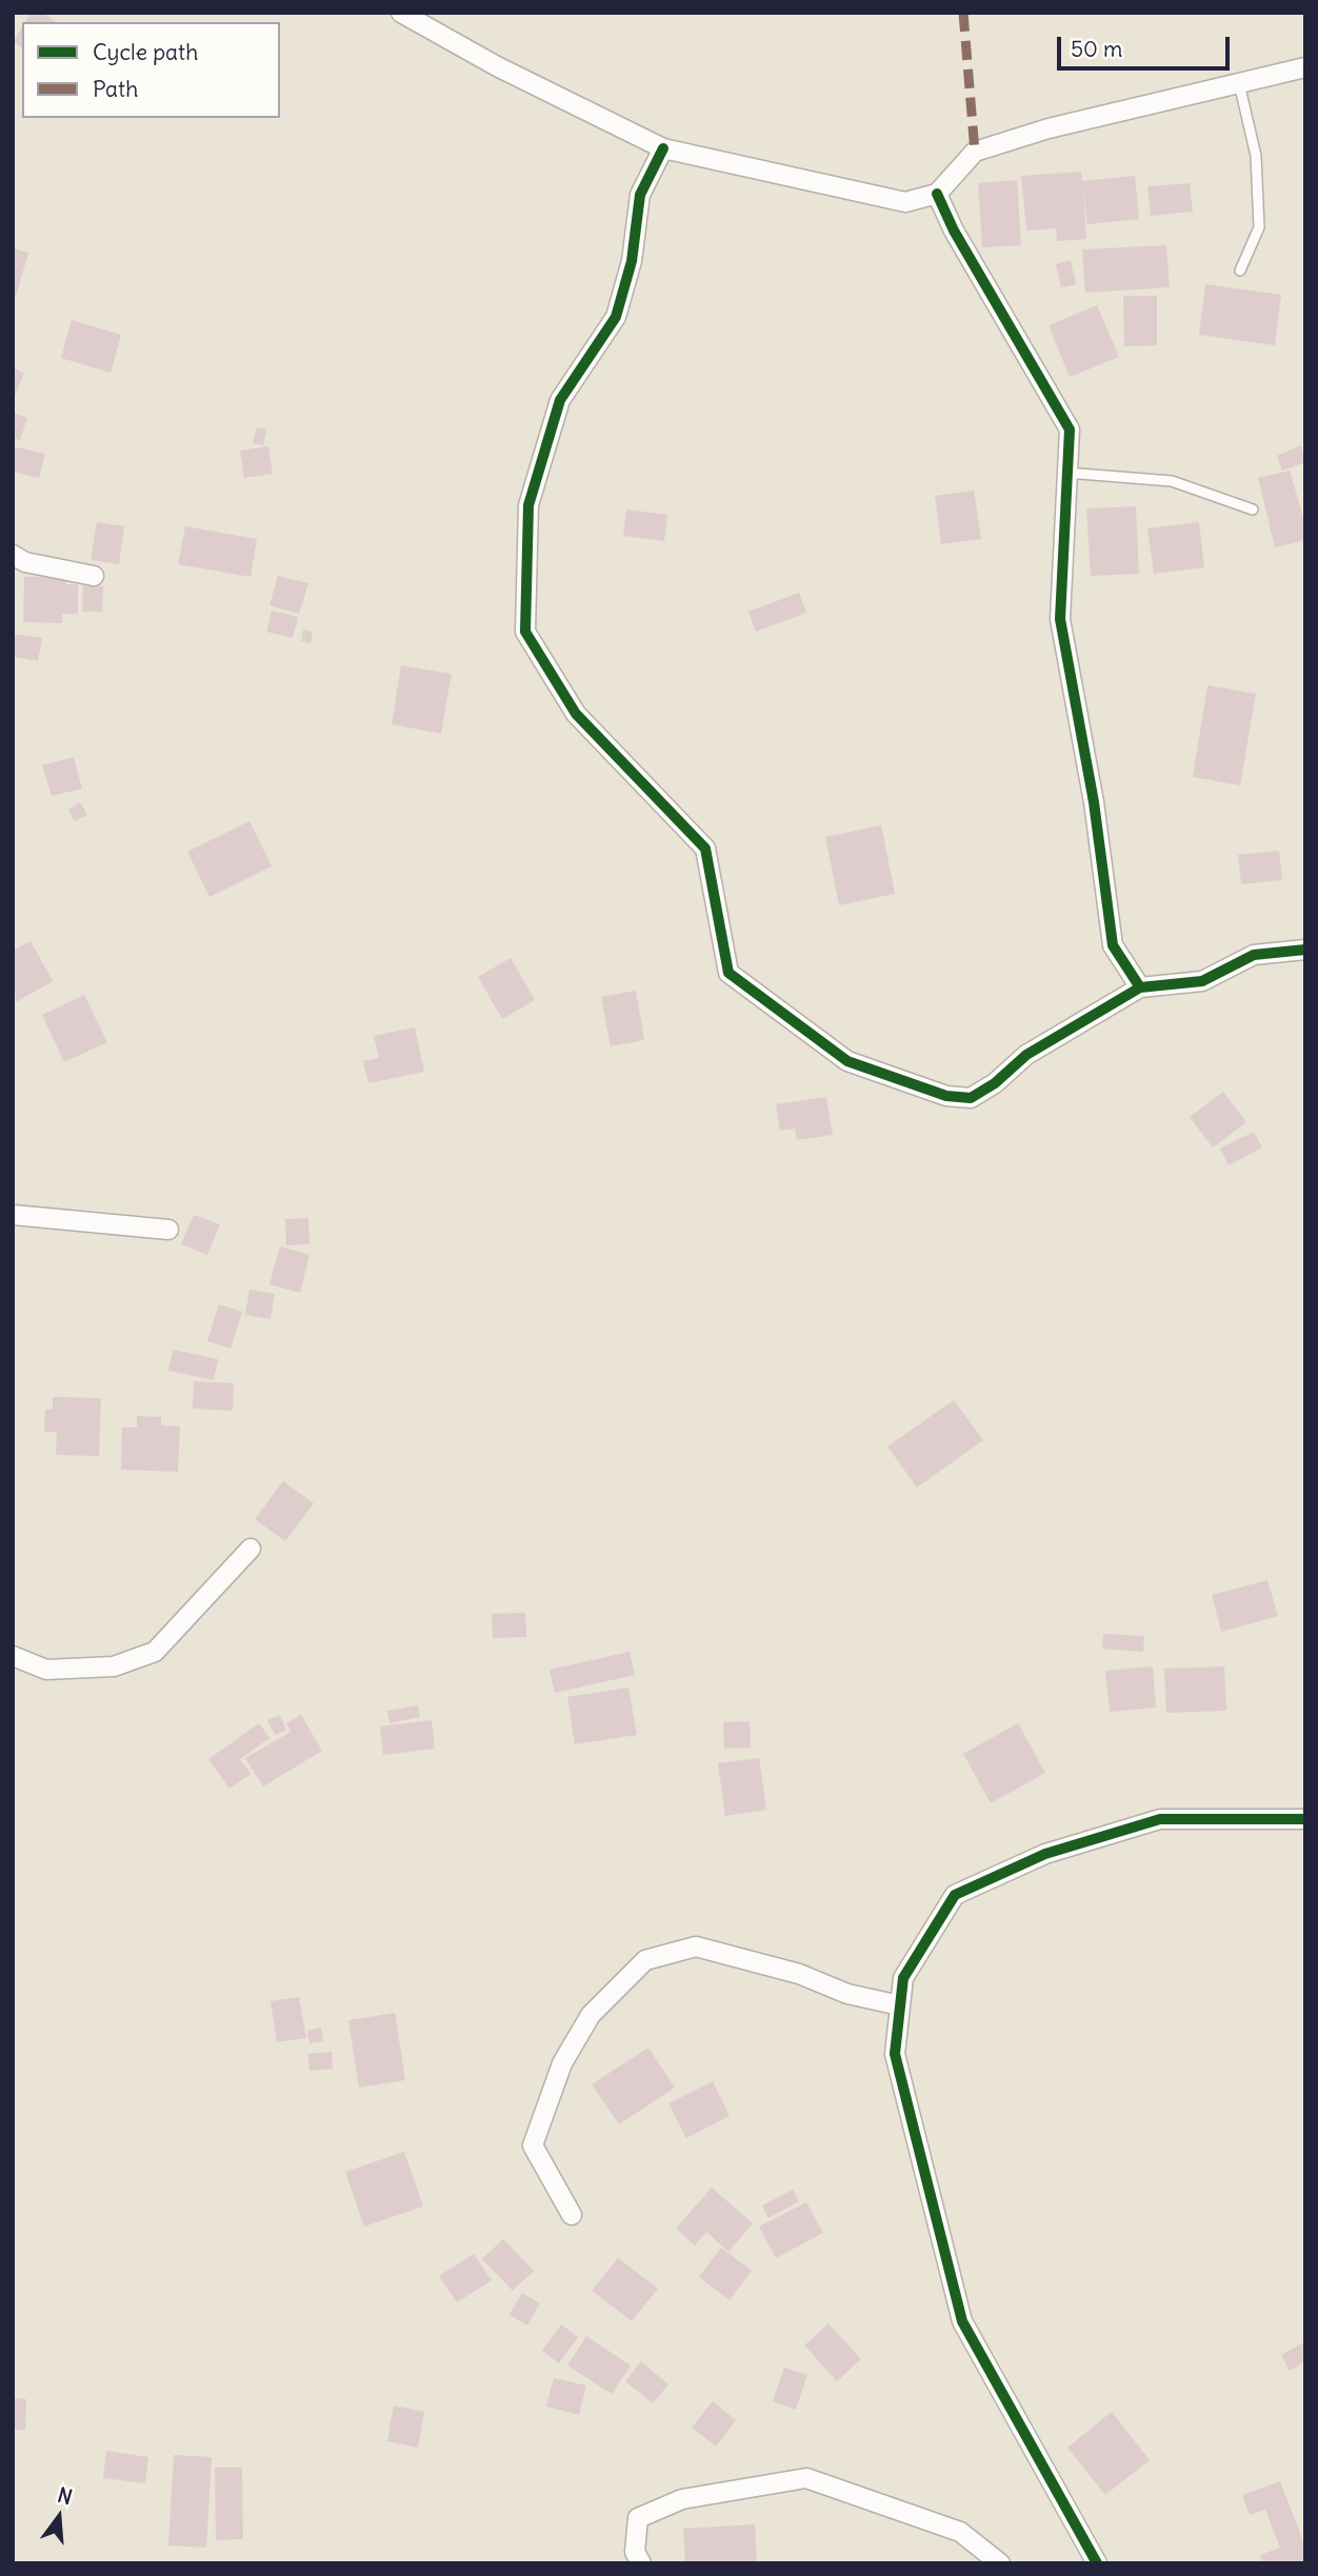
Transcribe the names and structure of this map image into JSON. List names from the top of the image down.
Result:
{
  "legend": ["Cycle path", "Path"],
  "scale_bar": "50 m",
  "north": "top"
}
